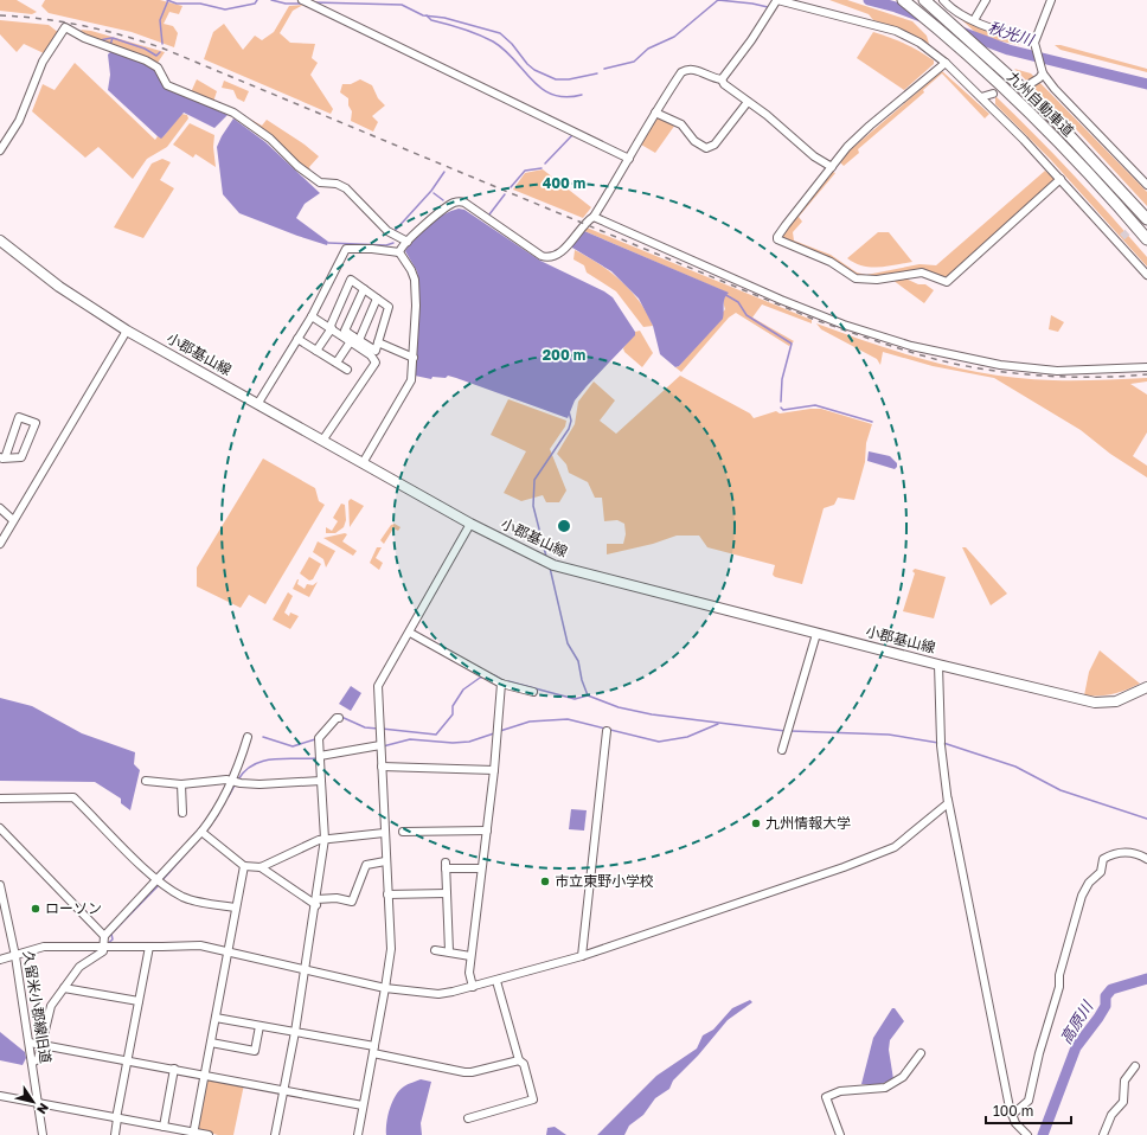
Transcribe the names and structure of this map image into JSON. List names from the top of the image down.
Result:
{
  "streets": {
    "highway": ["九州自動車道"],
    "main road": ["小郡基山線"],
    "street": ["久留米小郡線旧道"]
  },
  "water": ["秋光川", "高原川"],
  "places": ["九州情報大学", "市立東野小学校", "ローソン"],
  "scale_bar": "100 m",
  "north": "bottom right",
  "rings": ["400 m", "200 m"]
}
